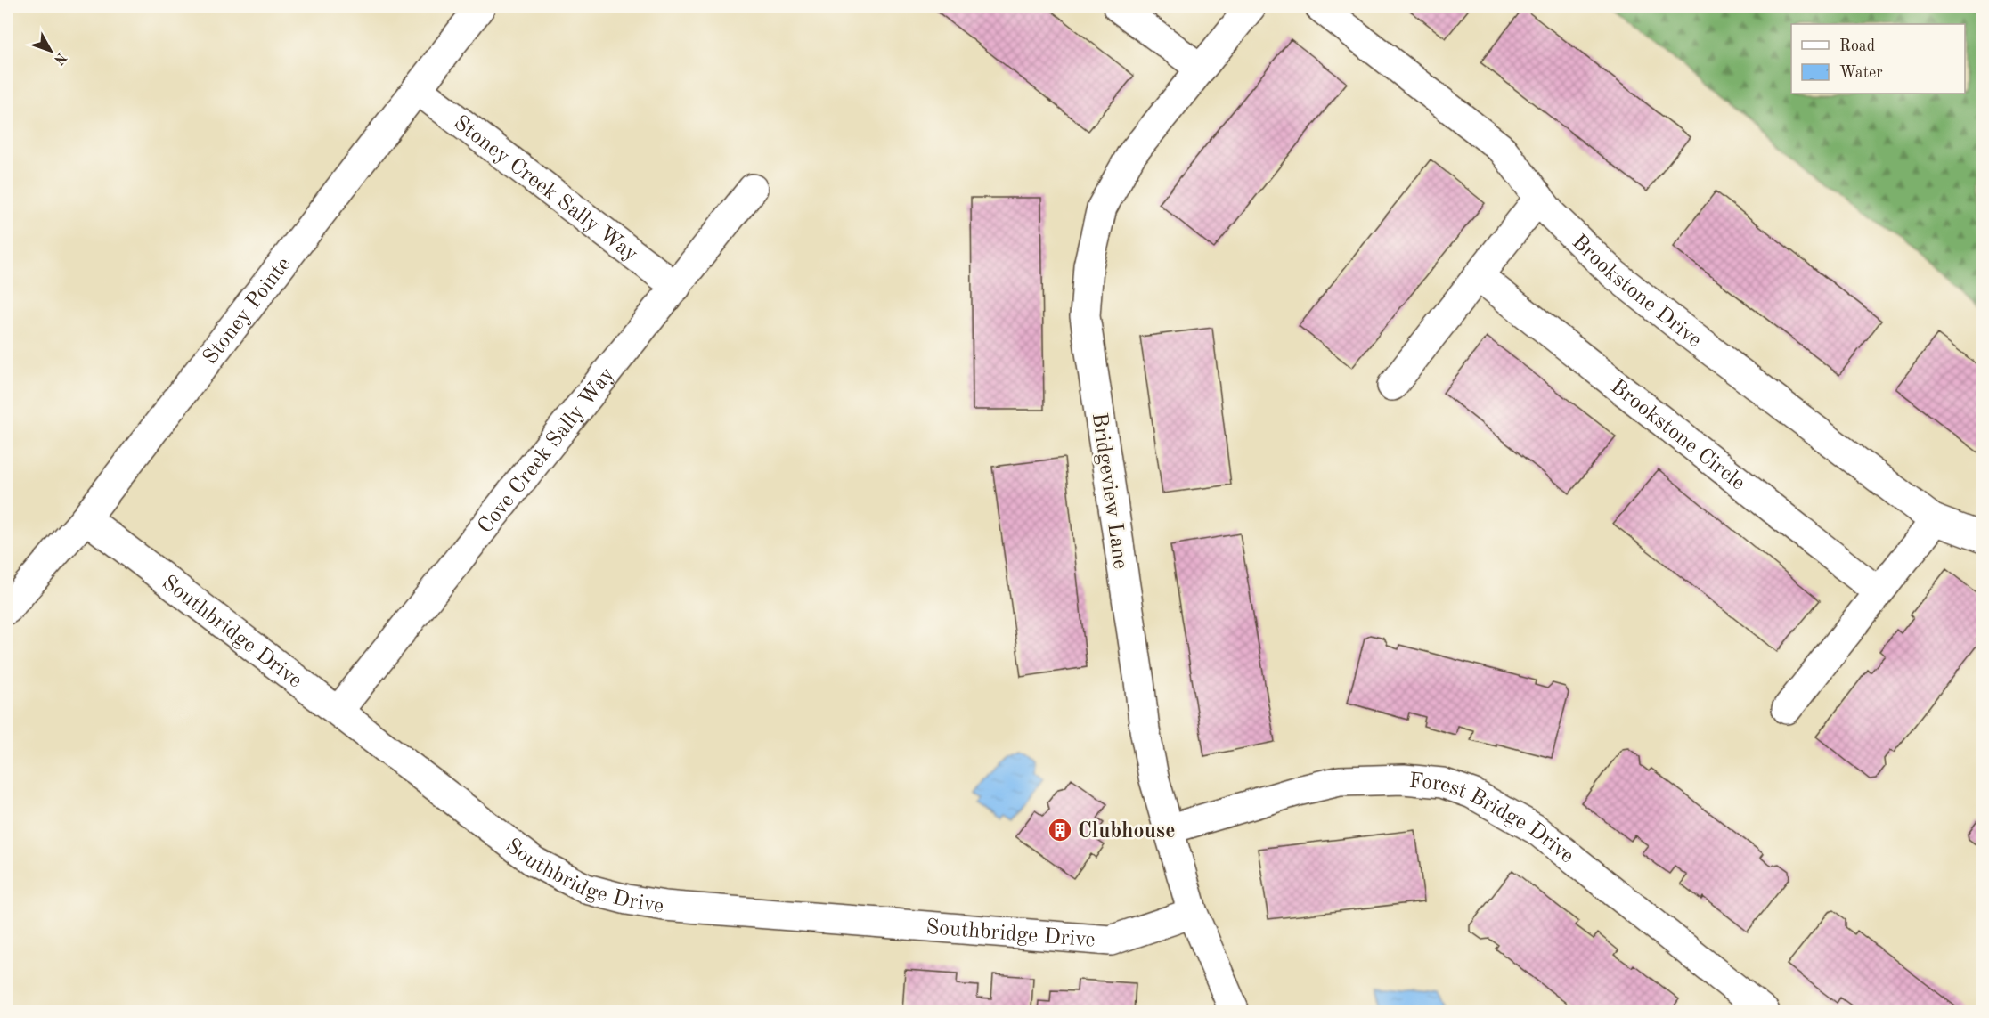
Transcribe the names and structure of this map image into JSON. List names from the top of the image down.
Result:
{
  "streets": {
    "street": [
      "Stoney Creek Sally Way",
      "Brookstone Drive",
      "Stoney Pointe",
      "Brookstone Circle",
      "Cove Creek Sally Way",
      "Bridgeview Lane",
      "Southbridge Drive",
      "Forest Bridge Drive"
    ]
  },
  "crossings": [
    ["Stoney Creek Sally Way", "Stoney Pointe"],
    ["Stoney Creek Sally Way", "Cove Creek Sally Way"],
    ["Stoney Pointe", "Southbridge Drive"],
    ["Cove Creek Sally Way", "Southbridge Drive"],
    ["Bridgeview Lane", "Southbridge Drive"],
    ["Bridgeview Lane", "Forest Bridge Drive"]
  ],
  "places": {
    "building": ["Clubhouse"]
  },
  "legend": ["Road", "Water"],
  "north": "bottom right"
}
